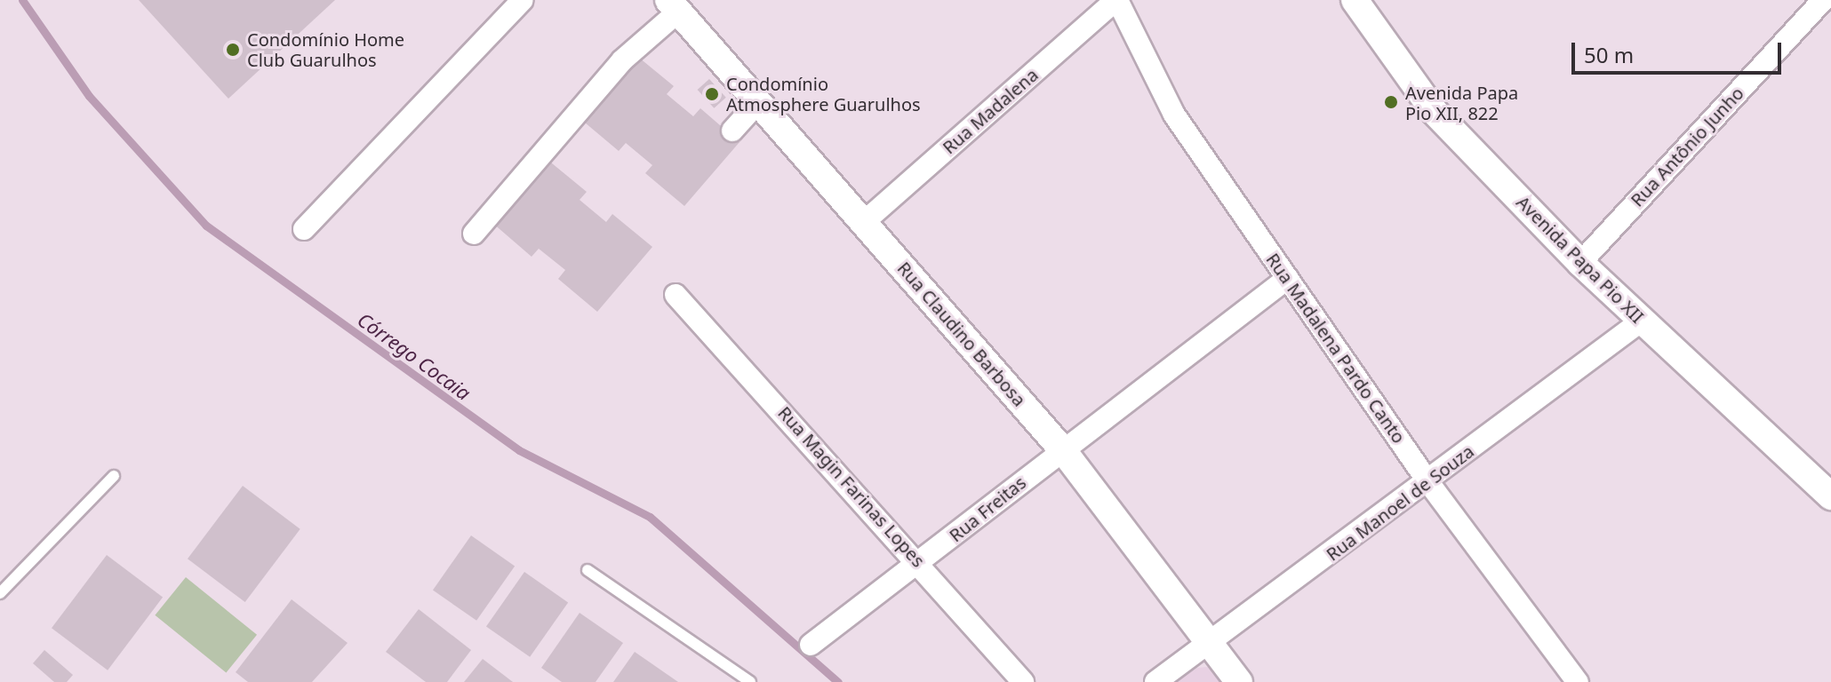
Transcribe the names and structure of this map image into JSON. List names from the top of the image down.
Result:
{
  "streets": {
    "street": [
      "Rua Madalena",
      "Rua Antônio Junho",
      "Avenida Papa Pio XII",
      "Rua Claudino Barbosa",
      "Rua Madalena Pardo Canto",
      "Rua Magin Farinas Lopes",
      "Rua Manoel de Souza",
      "Rua Freitas"
    ]
  },
  "crossings": [
    ["Rua Madalena", "Rua Claudino Barbosa"],
    ["Rua Madalena", "Rua Madalena Pardo Canto"],
    ["Rua Antônio Junho", "Avenida Papa Pio XII"],
    ["Avenida Papa Pio XII", "Rua Manoel de Souza"],
    ["Rua Claudino Barbosa", "Rua Manoel de Souza"],
    ["Rua Claudino Barbosa", "Rua Freitas"],
    ["Rua Madalena Pardo Canto", "Rua Manoel de Souza"],
    ["Rua Madalena Pardo Canto", "Rua Freitas"],
    ["Rua Magin Farinas Lopes", "Rua Freitas"]
  ],
  "water": ["Córrego Cocaia"],
  "places": ["Condomínio Home Club Guarulhos", "Condomínio Atmosphere Guarulhos", "Avenida Papa Pio XII, 822"],
  "scale_bar": "50 m"
}
